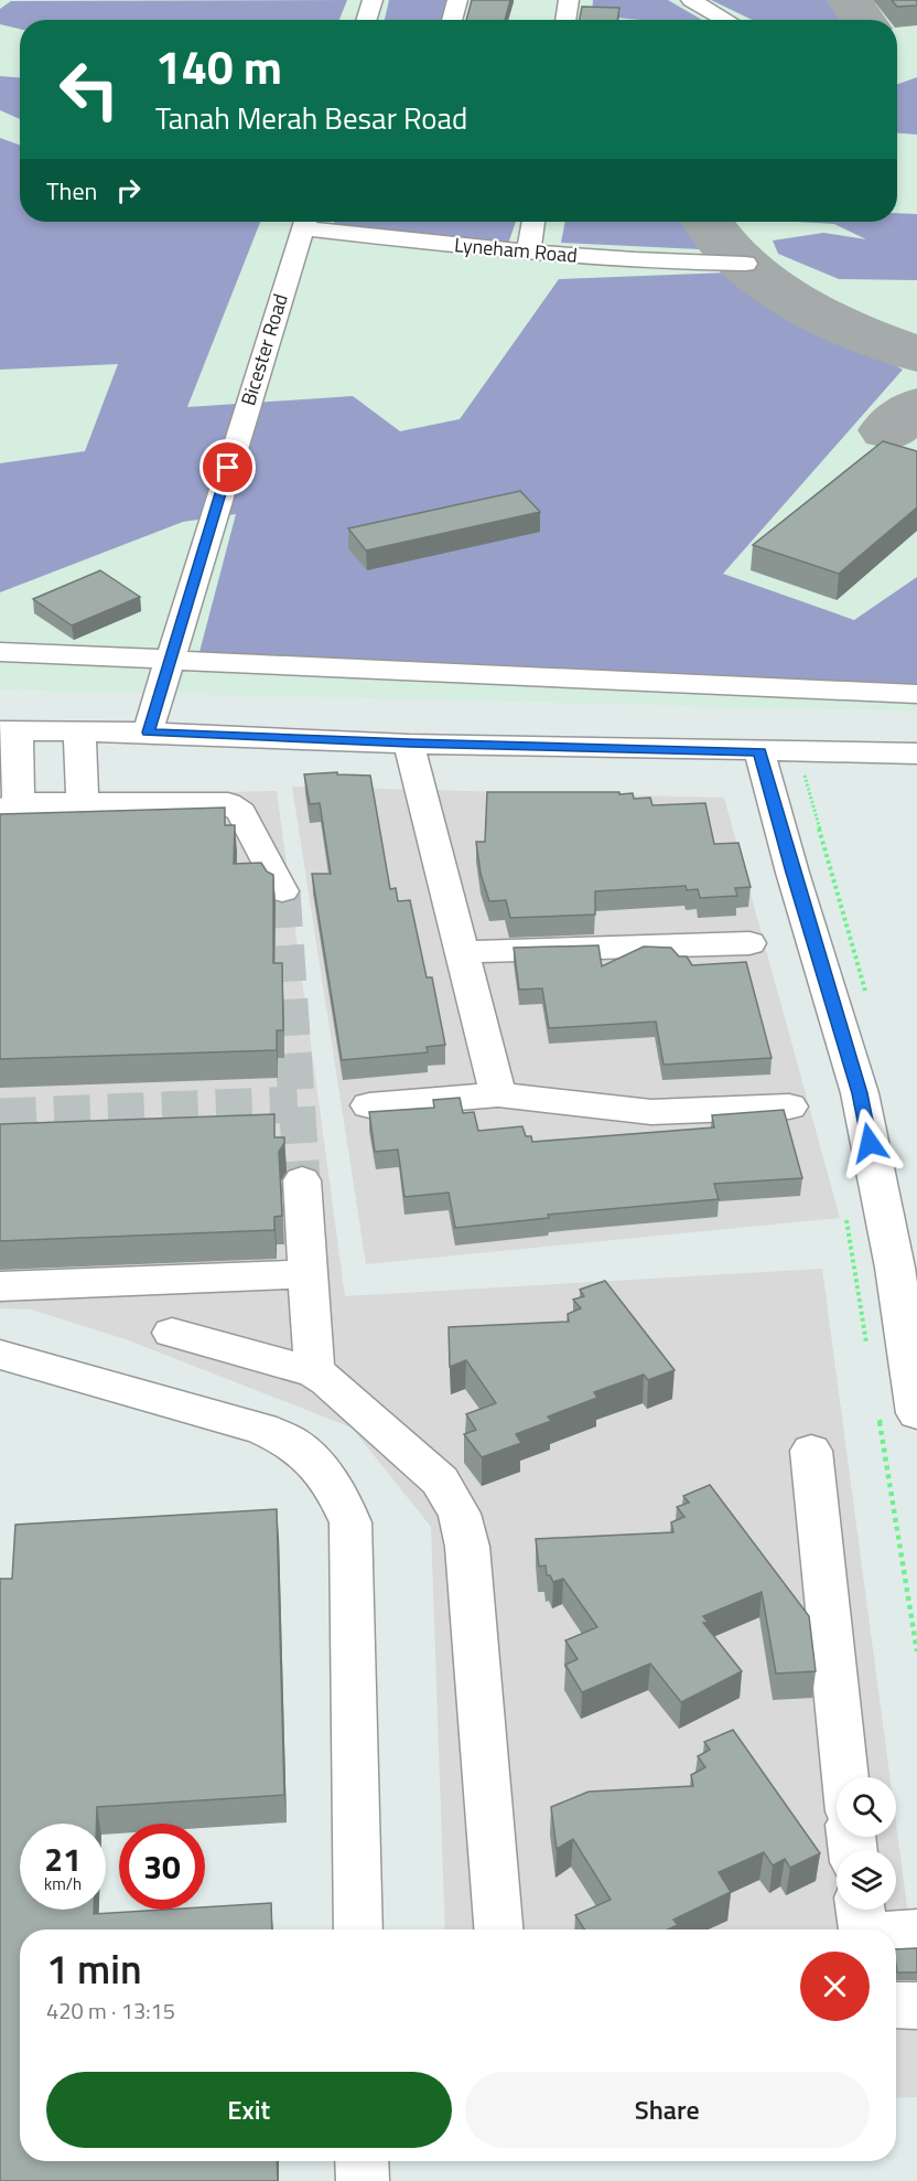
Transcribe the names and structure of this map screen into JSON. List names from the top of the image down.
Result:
{
  "streets": {
    "street": ["Lyneham Road", "Bicester Road"]
  },
  "page": {
    "turn": ["140 m", "Tanah Merah Besar Road"],
    "then": "Then",
    "speed": "21 km/h",
    "limit": "30",
    "heading": ["1 min", "420 m · 13:15"],
    "buttons": ["Exit", "Share"]
  }
}
